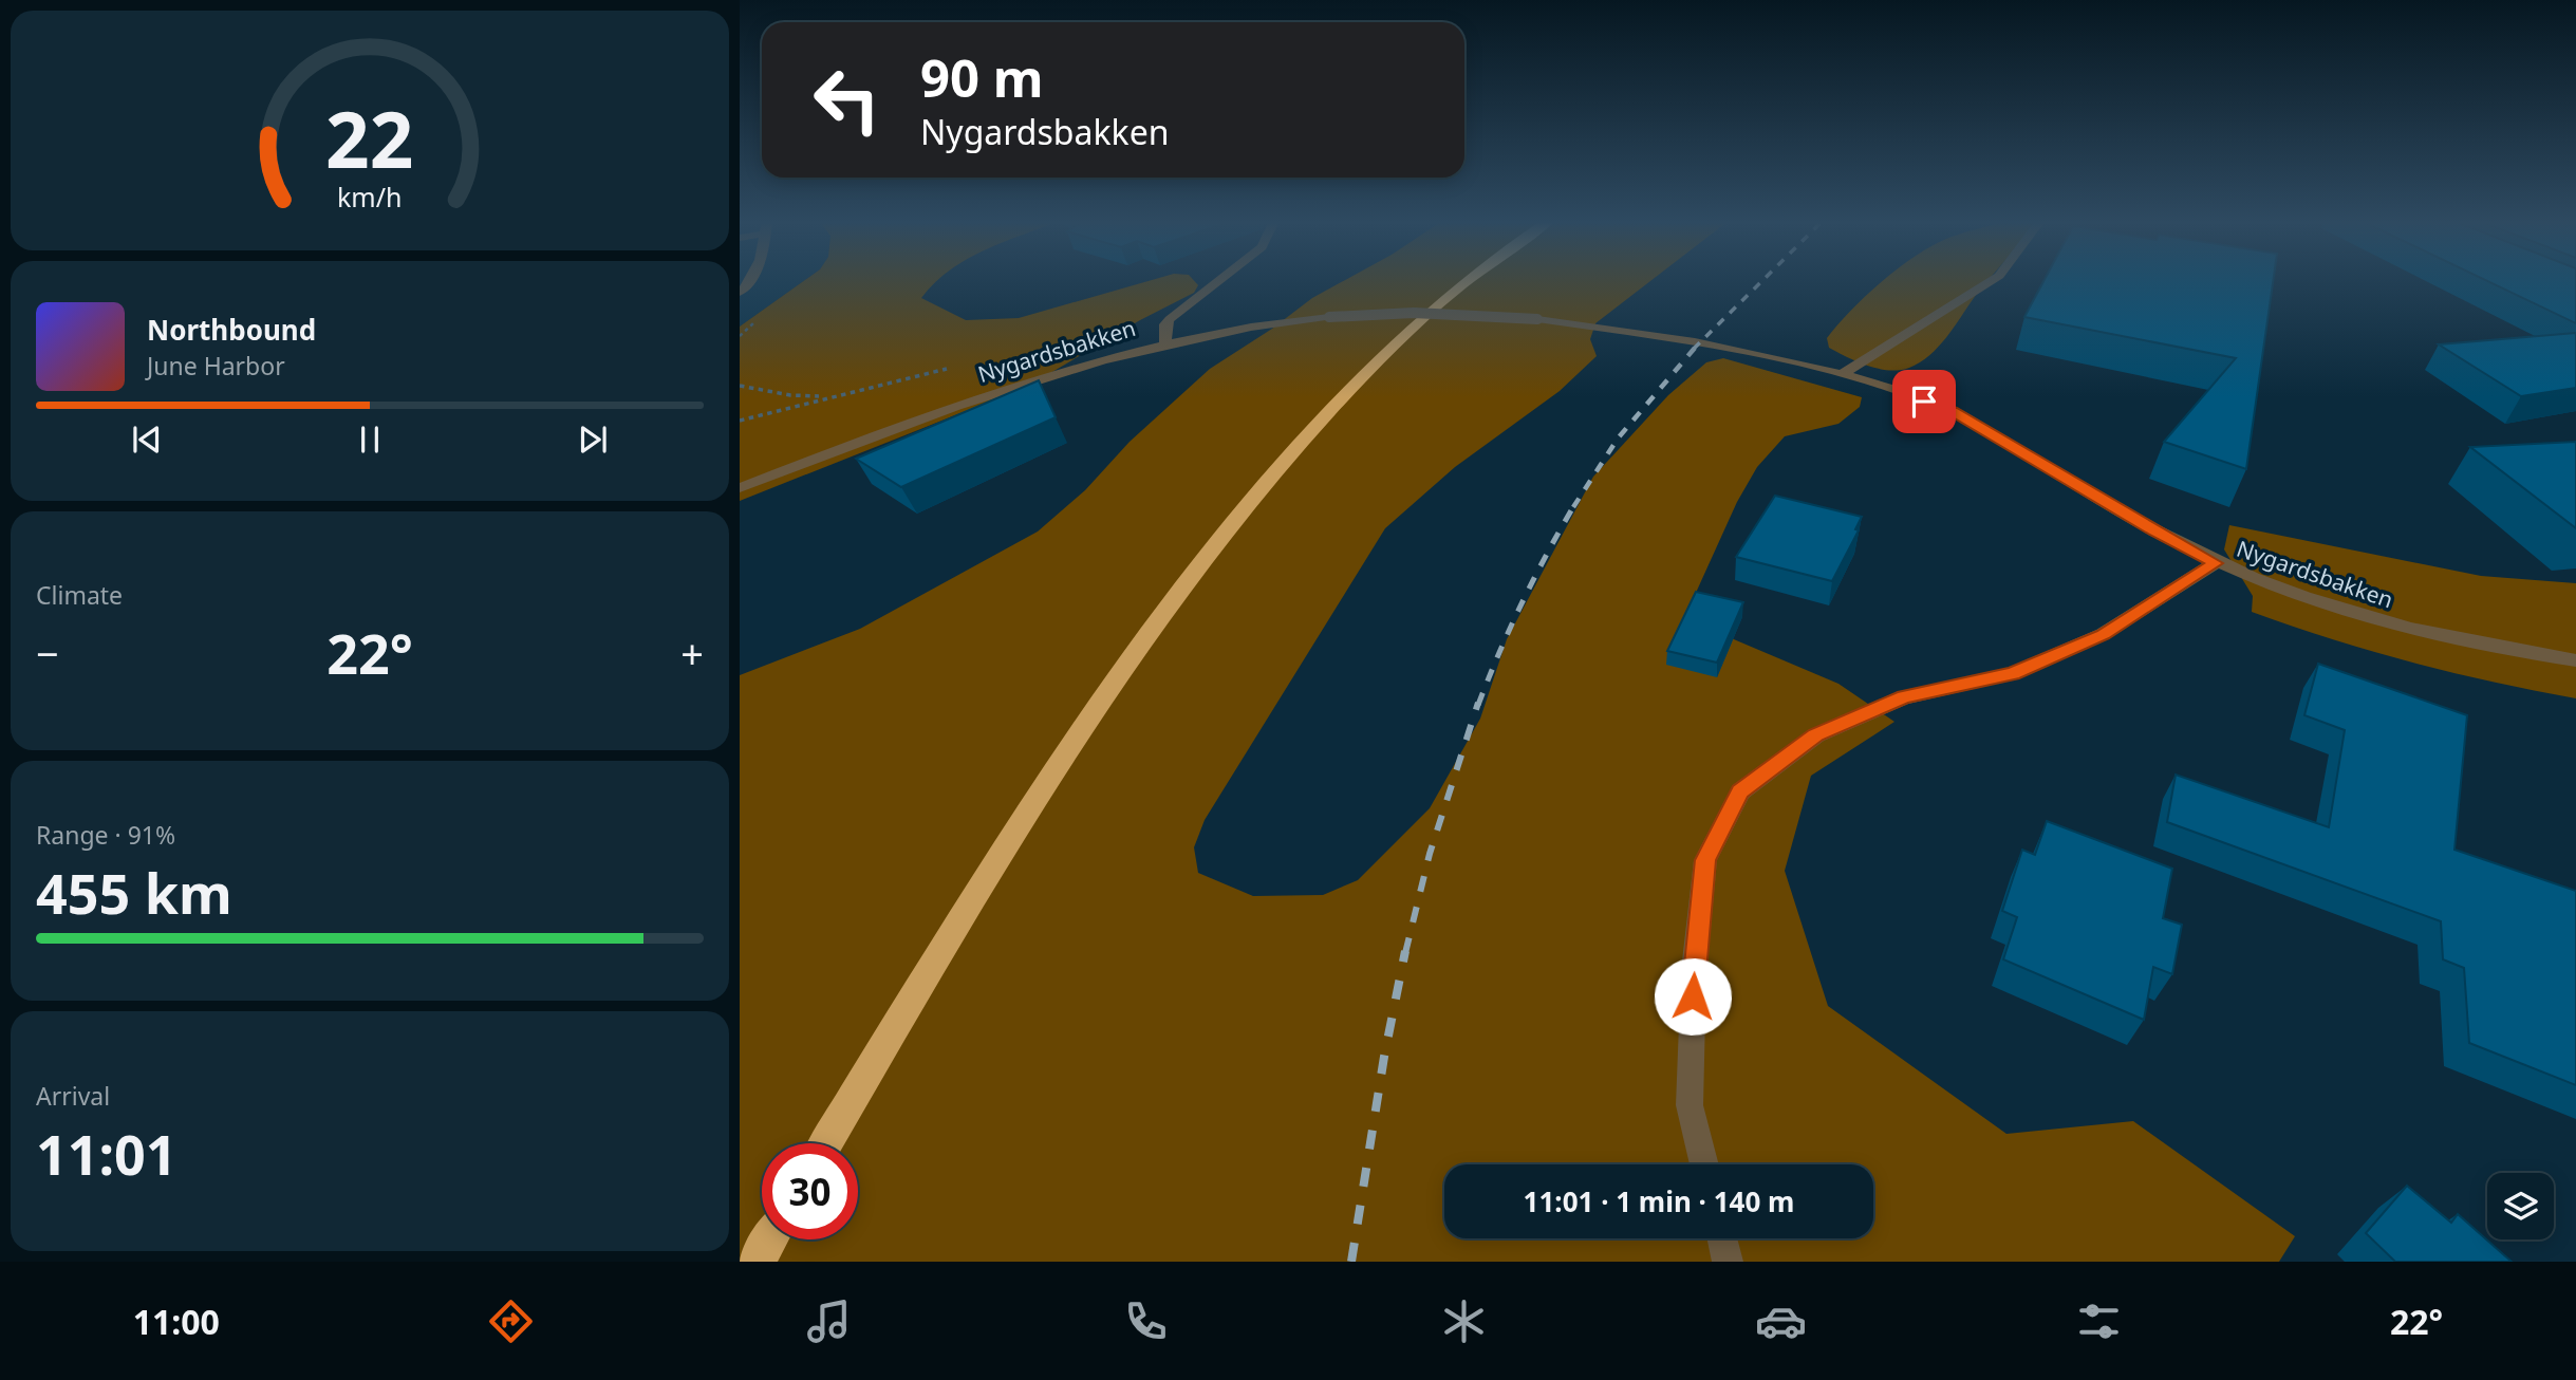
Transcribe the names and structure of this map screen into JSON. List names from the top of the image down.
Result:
{
  "streets": {
    "street": ["Nygardsbakken"]
  },
  "page": {
    "turn": ["90 m", "Nygardsbakken"],
    "song": ["Northbound", "June Harbor"],
    "tile": [
      "Climate",
      ["Range · 91%", "455 km"],
      ["Arrival", "11:01"]
    ],
    "heat": ["−", "22°", "+"],
    "limit": "30",
    "trip": "11:01 · 1 min · 140 m",
    "tabs": ["11:00", "22°"],
    "gauge": ["22", "km/h"]
  }
}
